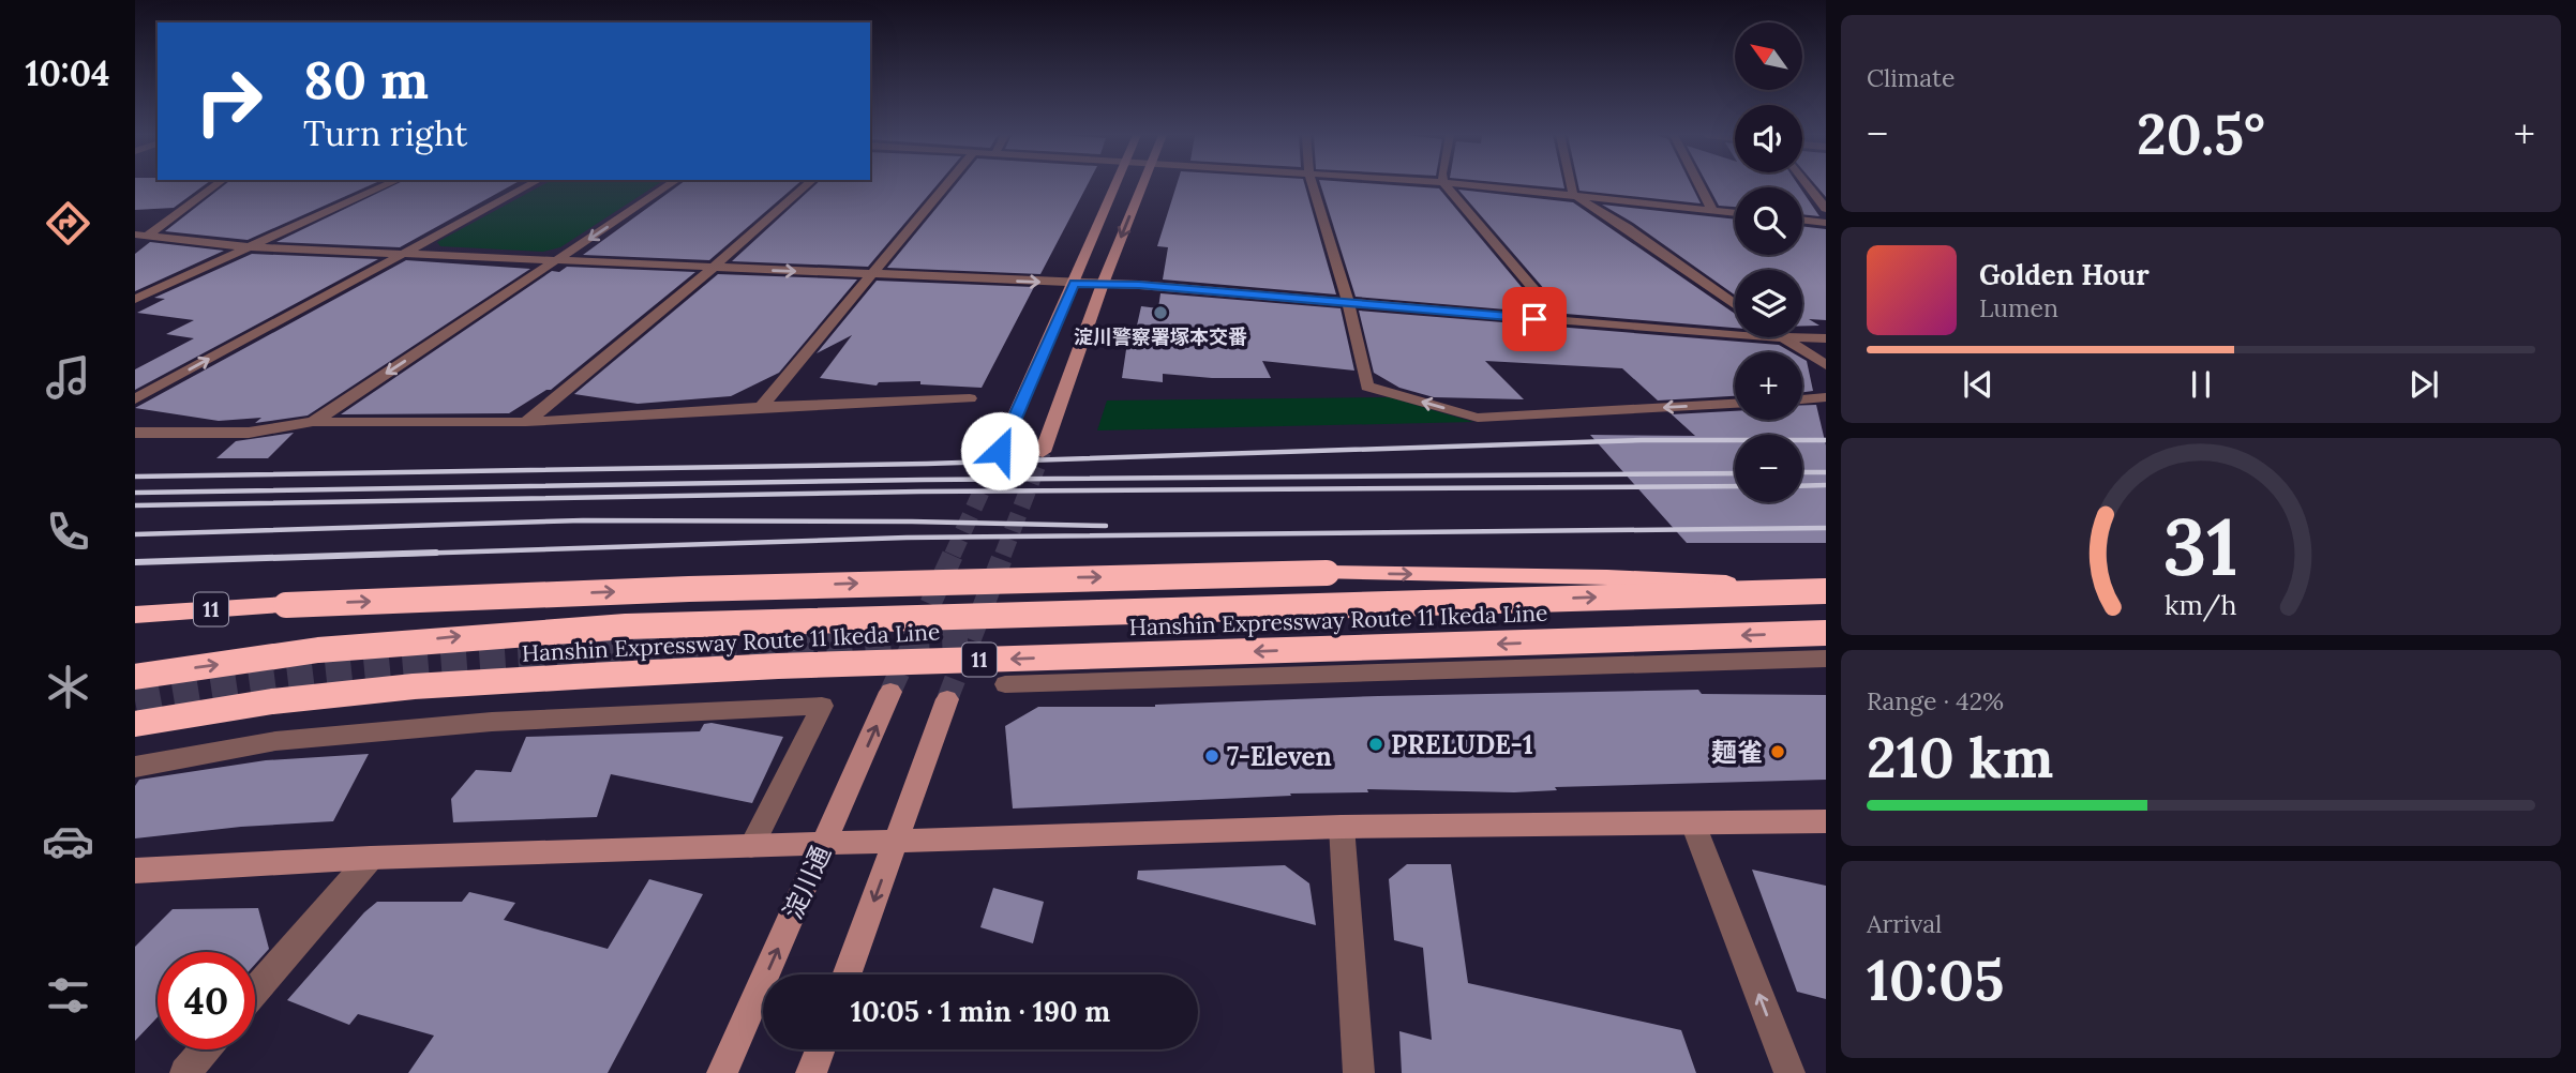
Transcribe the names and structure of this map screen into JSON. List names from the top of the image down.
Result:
{
  "streets": {
    "highway": ["11", "Hanshin Expressway Route 11 Ikeda Line"],
    "street": ["淀川通"]
  },
  "crossings": [
    ["11", "Hanshin Expressway Route 11 Ikeda Line"]
  ],
  "places": [
    "淀川警察署塚本交番",
    "PRELUDE-1",
    "麺雀",
    "7-Eleven"
  ],
  "north": "top left",
  "page": {
    "tabs": "10:04",
    "tile": [
      "Climate",
      ["Range · 42%", "210 km"],
      ["Arrival", "10:05"]
    ],
    "map_buttons": ["+", "−"],
    "turn": ["80 m", "Turn right"],
    "heat": ["−", "20.5°", "+"],
    "song": ["Golden Hour", "Lumen"],
    "limit": "40",
    "trip": "10:05 · 1 min · 190 m",
    "gauge": ["31", "km/h"]
  }
}
